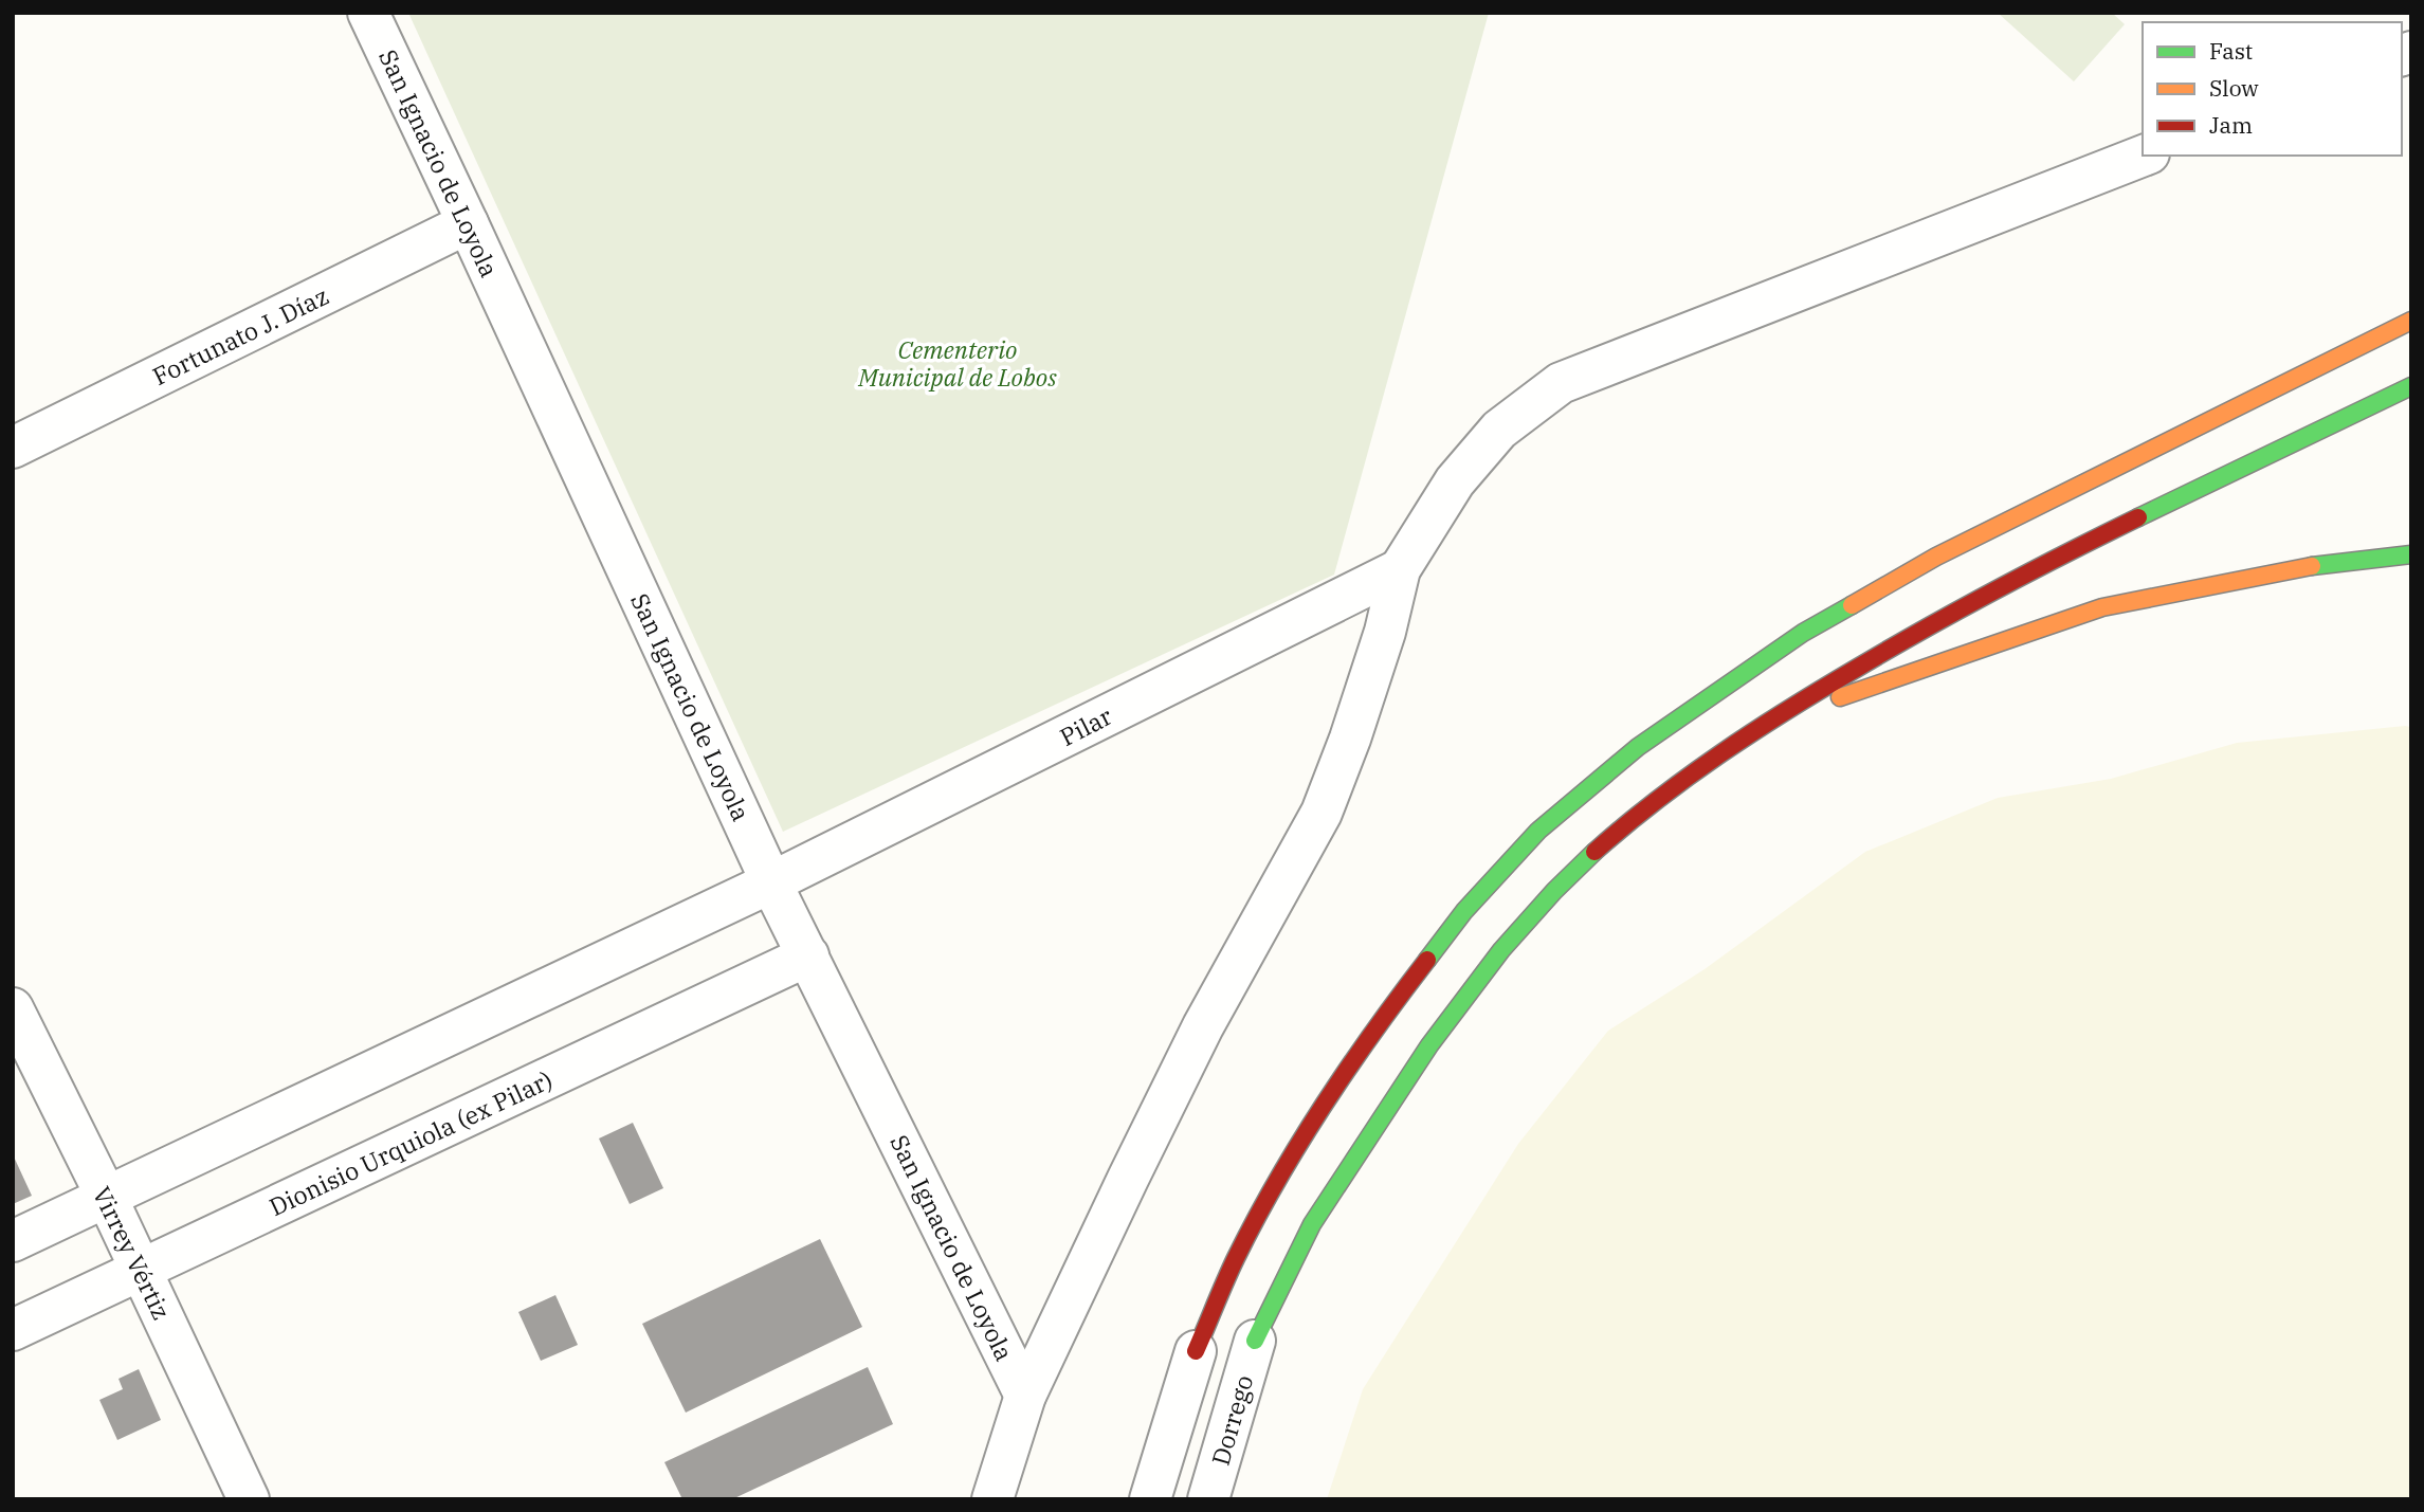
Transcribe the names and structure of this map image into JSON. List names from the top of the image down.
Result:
{
  "streets": {
    "street": [
      "San Ignacio de Loyola",
      "Fortunato J. Díaz",
      "Pilar",
      "Dionisio Urquiola (ex Pilar)",
      "Virrey Vértiz",
      "Dorrego"
    ]
  },
  "crossings": [
    ["San Ignacio de Loyola", "Fortunato J. Díaz"],
    ["San Ignacio de Loyola", "Pilar"],
    ["San Ignacio de Loyola", "Dionisio Urquiola (ex Pilar)"],
    ["Dionisio Urquiola (ex Pilar)", "Virrey Vértiz"]
  ],
  "parks": ["Cementerio Municipal de Lobos"],
  "legend": ["Fast", "Slow", "Jam"]
}
